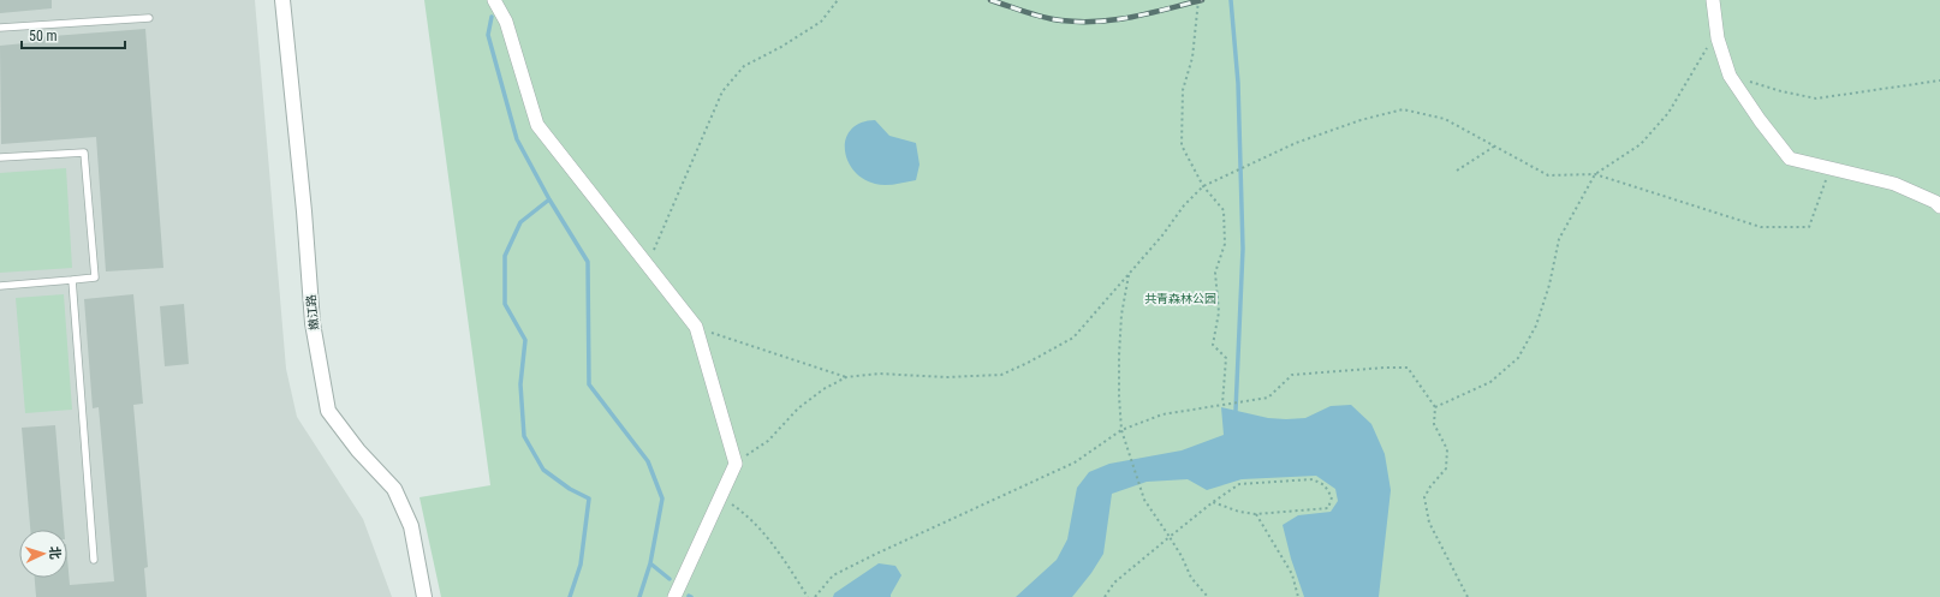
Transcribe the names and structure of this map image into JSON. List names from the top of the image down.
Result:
{
  "streets": {
    "street": ["嫩江路"]
  },
  "parks": ["共青森林公园"],
  "scale_bar": "50 m",
  "north": "right"
}
